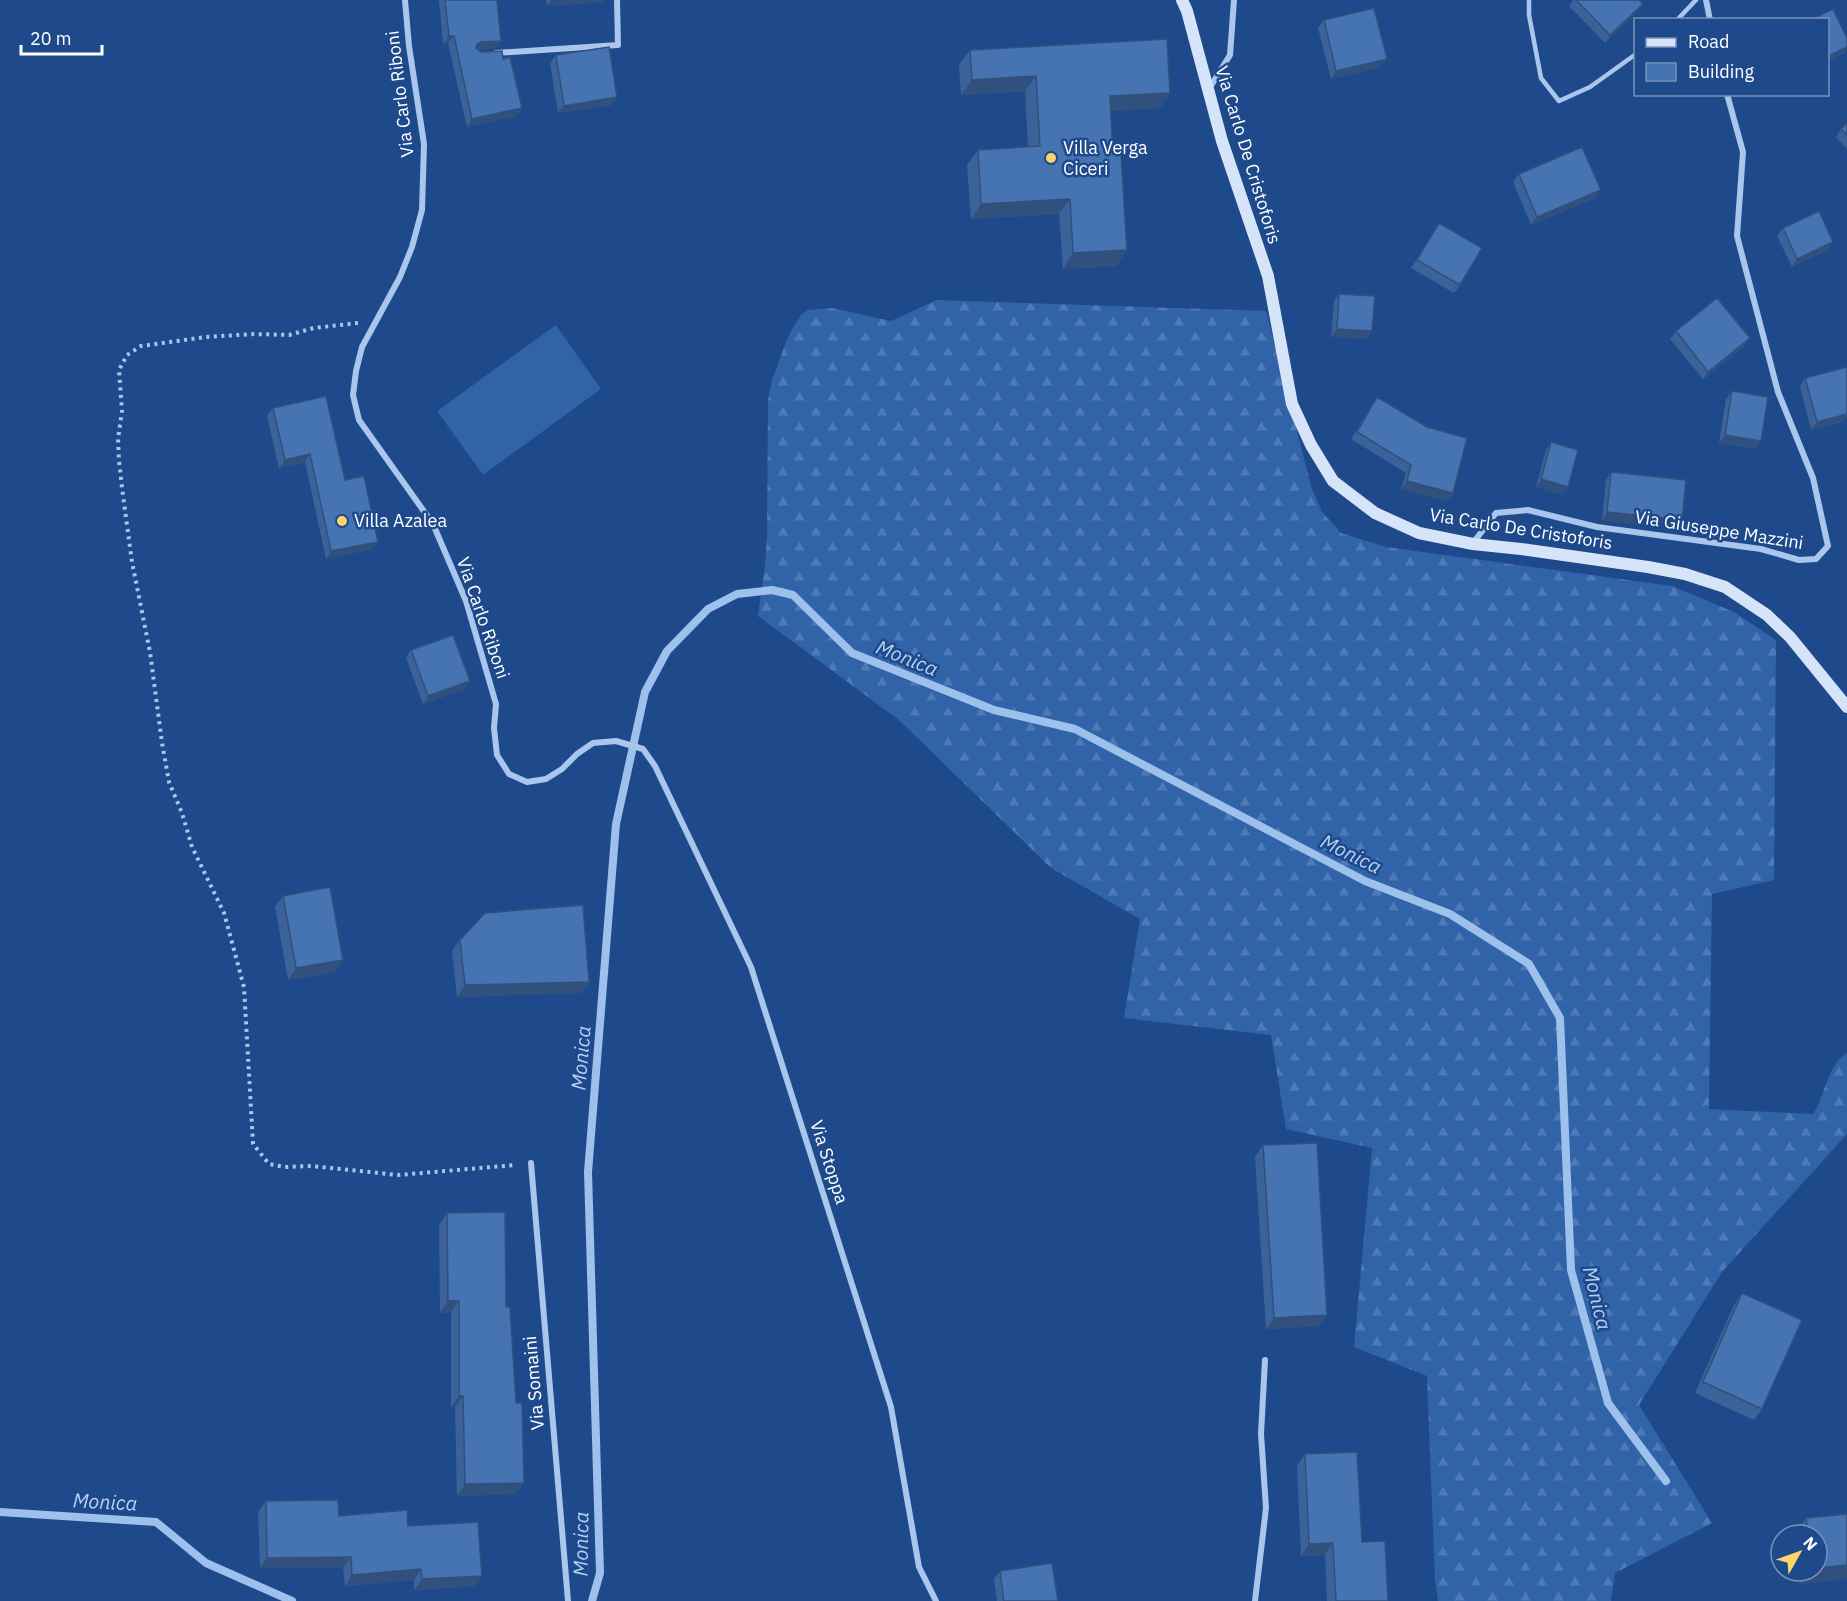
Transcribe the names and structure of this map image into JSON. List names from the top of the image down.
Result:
{
  "streets": {
    "main road": ["Via Carlo De Cristoforis"],
    "street": [
      "Via Carlo Riboni",
      "Via Giuseppe Mazzini",
      "Via Stoppa",
      "Via Somaini"
    ]
  },
  "crossings": [
    ["Via Carlo Riboni", "Via Stoppa"],
    ["Via Carlo De Cristoforis", "Via Giuseppe Mazzini"]
  ],
  "water": ["Monica"],
  "places": ["Villa Verga Ciceri", "Villa Azalea"],
  "legend": ["Road", "Building"],
  "scale_bar": "20 m",
  "north": "top right"
}
